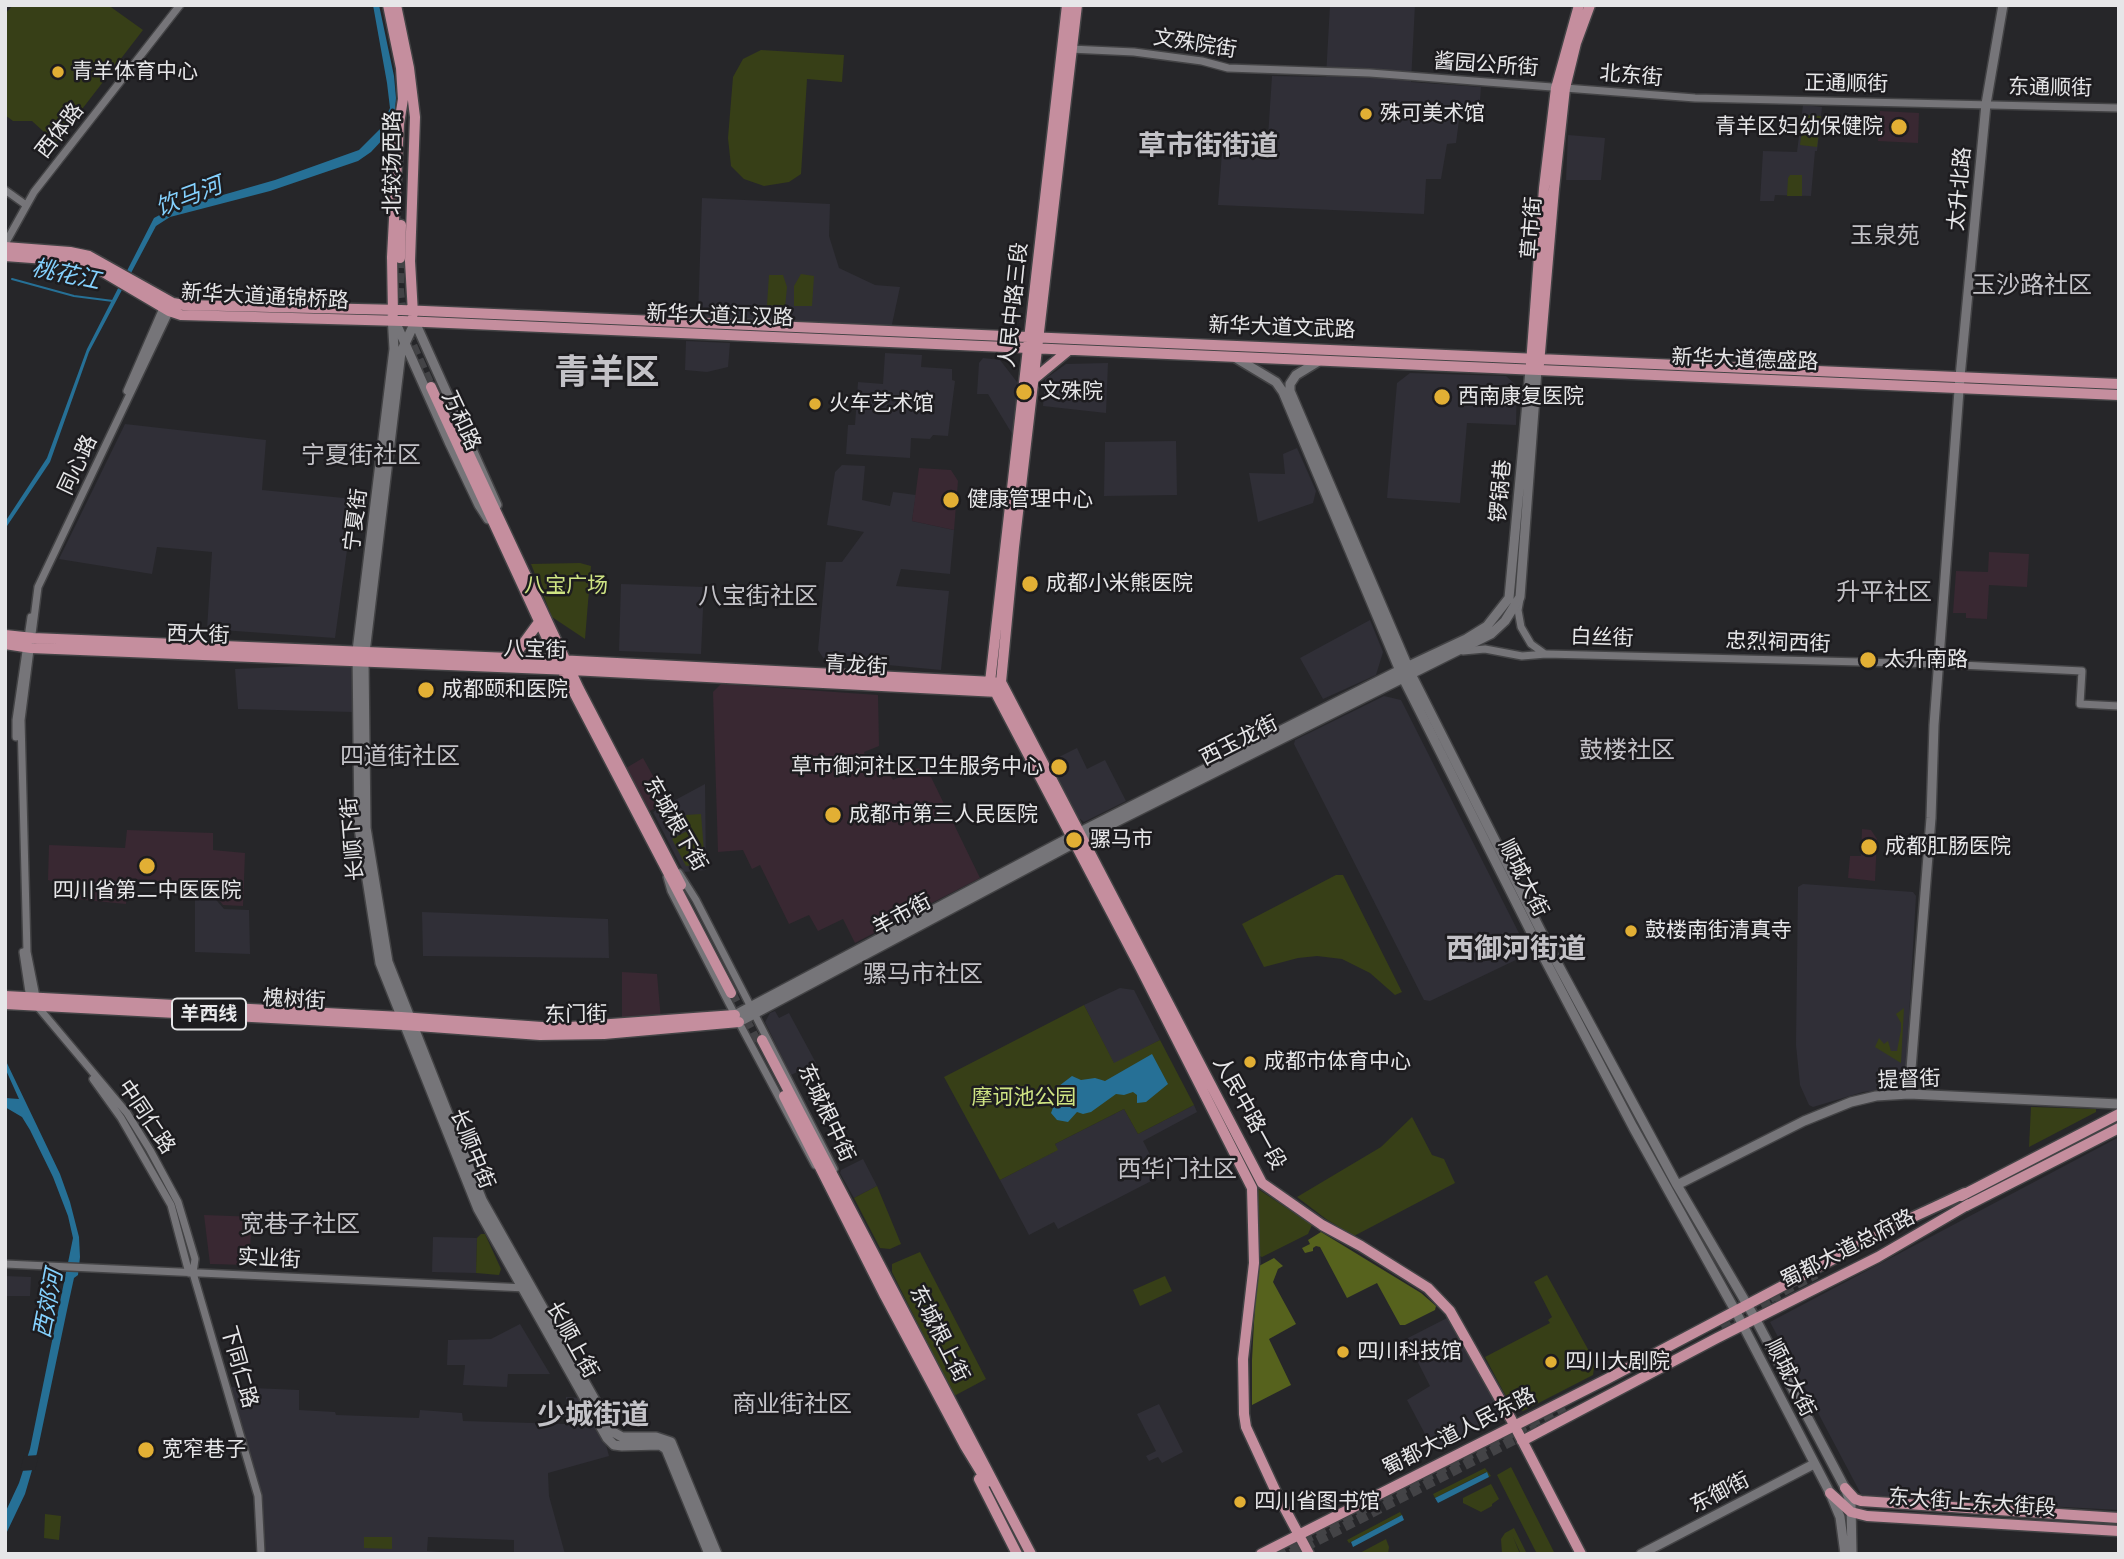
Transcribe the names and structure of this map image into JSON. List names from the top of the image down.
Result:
{
  "streets": {
    "main road": [
      "北较场西路",
      "太升北路",
      "草市街",
      "新华大道通锦桥路",
      "人民中路三段",
      "新华大道江汉路",
      "新华大道文武路",
      "新华大道德盛路",
      "万和路",
      "锣锅巷",
      "宁夏街",
      "西大街",
      "八宝街",
      "青龙街",
      "西玉龙街",
      "东城根下街",
      "长顺下街",
      "顺城大街",
      "羊市街",
      "槐树街",
      "羊西线",
      "东门街",
      "提督街",
      "东城根中街",
      "人民中路一段",
      "长顺中街",
      "蜀都大道总府路",
      "东城根上街",
      "长顺上街",
      "蜀都大道人民东路",
      "东御街",
      "东大街上东大街段"
    ],
    "street": [
      "文殊院街",
      "酱园公所街",
      "北东街",
      "正通顺街",
      "东通顺街",
      "西体路",
      "同心路",
      "白丝街",
      "忠烈祠西街",
      "实业街",
      "下同仁路"
    ]
  },
  "crossings": [
    ["文殊院街", "酱园公所街"],
    ["文殊院街", "人民中路三段"],
    ["酱园公所街", "北东街"],
    ["酱园公所街", "草市街"],
    ["北东街", "正通顺街"],
    ["北东街", "草市街"],
    ["正通顺街", "东通顺街"],
    ["正通顺街", "太升北路"],
    ["东通顺街", "太升北路"],
    ["北较场西路", "新华大道通锦桥路"],
    ["北较场西路", "新华大道江汉路"],
    ["北较场西路", "万和路"],
    ["北较场西路", "宁夏街"],
    ["太升北路", "新华大道德盛路"],
    ["草市街", "新华大道文武路"],
    ["草市街", "新华大道德盛路"],
    ["草市街", "锣锅巷"],
    ["新华大道通锦桥路", "新华大道江汉路"],
    ["新华大道通锦桥路", "万和路"],
    ["新华大道通锦桥路", "同心路"],
    ["新华大道通锦桥路", "宁夏街"],
    ["人民中路三段", "新华大道江汉路"],
    ["人民中路三段", "新华大道文武路"],
    ["人民中路三段", "青龙街"],
    ["人民中路三段", "人民中路一段"],
    ["新华大道江汉路", "新华大道文武路"],
    ["新华大道江汉路", "万和路"],
    ["新华大道江汉路", "宁夏街"],
    ["新华大道文武路", "新华大道德盛路"],
    ["新华大道文武路", "锣锅巷"],
    ["新华大道文武路", "顺城大街"],
    ["新华大道德盛路", "锣锅巷"],
    ["万和路", "宁夏街"],
    ["万和路", "八宝街"],
    ["万和路", "东城根下街"],
    ["同心路", "西大街"],
    ["同心路", "槐树街"],
    ["同心路", "下同仁路"],
    ["锣锅巷", "白丝街"],
    ["锣锅巷", "西玉龙街"],
    ["锣锅巷", "顺城大街"],
    ["宁夏街", "西大街"],
    ["宁夏街", "八宝街"],
    ["宁夏街", "长顺下街"],
    ["西大街", "八宝街"],
    ["西大街", "长顺下街"],
    ["白丝街", "忠烈祠西街"],
    ["八宝街", "青龙街"],
    ["八宝街", "东城根下街"],
    ["八宝街", "长顺下街"],
    ["青龙街", "人民中路一段"],
    ["西玉龙街", "顺城大街"],
    ["西玉龙街", "羊市街"],
    ["西玉龙街", "人民中路一段"],
    ["东城根下街", "羊市街"],
    ["东城根下街", "东门街"],
    ["东城根下街", "东城根中街"],
    ["长顺下街", "槐树街"],
    ["长顺下街", "东门街"],
    ["长顺下街", "长顺中街"],
    ["顺城大街", "提督街"],
    ["顺城大街", "蜀都大道总府路"],
    ["顺城大街", "蜀都大道人民东路"],
    ["顺城大街", "东御街"],
    ["顺城大街", "东大街上东大街段"],
    ["羊市街", "东门街"],
    ["羊市街", "东城根中街"],
    ["羊市街", "人民中路一段"],
    ["槐树街", "东门街"],
    ["槐树街", "长顺中街"],
    ["槐树街", "下同仁路"],
    ["东门街", "东城根中街"],
    ["东门街", "长顺中街"],
    ["东城根中街", "东城根上街"],
    ["人民中路一段", "蜀都大道人民东路"],
    ["长顺中街", "实业街"],
    ["长顺中街", "长顺上街"],
    ["蜀都大道总府路", "蜀都大道人民东路"],
    ["实业街", "长顺上街"],
    ["实业街", "下同仁路"]
  ],
  "districts": [
    "草市街街道",
    "玉泉苑",
    "玉沙路社区",
    "青羊区",
    "宁夏街社区",
    "升平社区",
    "八宝街社区",
    "鼓楼社区",
    "四道街社区",
    "西御河街道",
    "骡马市社区",
    "西华门社区",
    "宽巷子社区",
    "商业街社区",
    "少城街道"
  ],
  "water": ["饮马河", "桃花江", "西郊河"],
  "parks": ["八宝广场", "摩诃池公园"],
  "places": [
    "青羊体育中心",
    "殊可美术馆",
    "青羊区妇幼保健院",
    "文殊院",
    "西南康复医院",
    "火车艺术馆",
    "健康管理中心",
    "成都小米熊医院",
    "太升南路",
    "成都颐和医院",
    "草市御河社区卫生服务中心",
    "成都市第三人民医院",
    "骡马市",
    "成都肛肠医院",
    "四川省第二中医医院",
    "鼓楼南街清真寺",
    "成都市体育中心",
    "四川科技馆",
    "四川大剧院",
    "宽窄巷子",
    "四川省图书馆"
  ]
}
